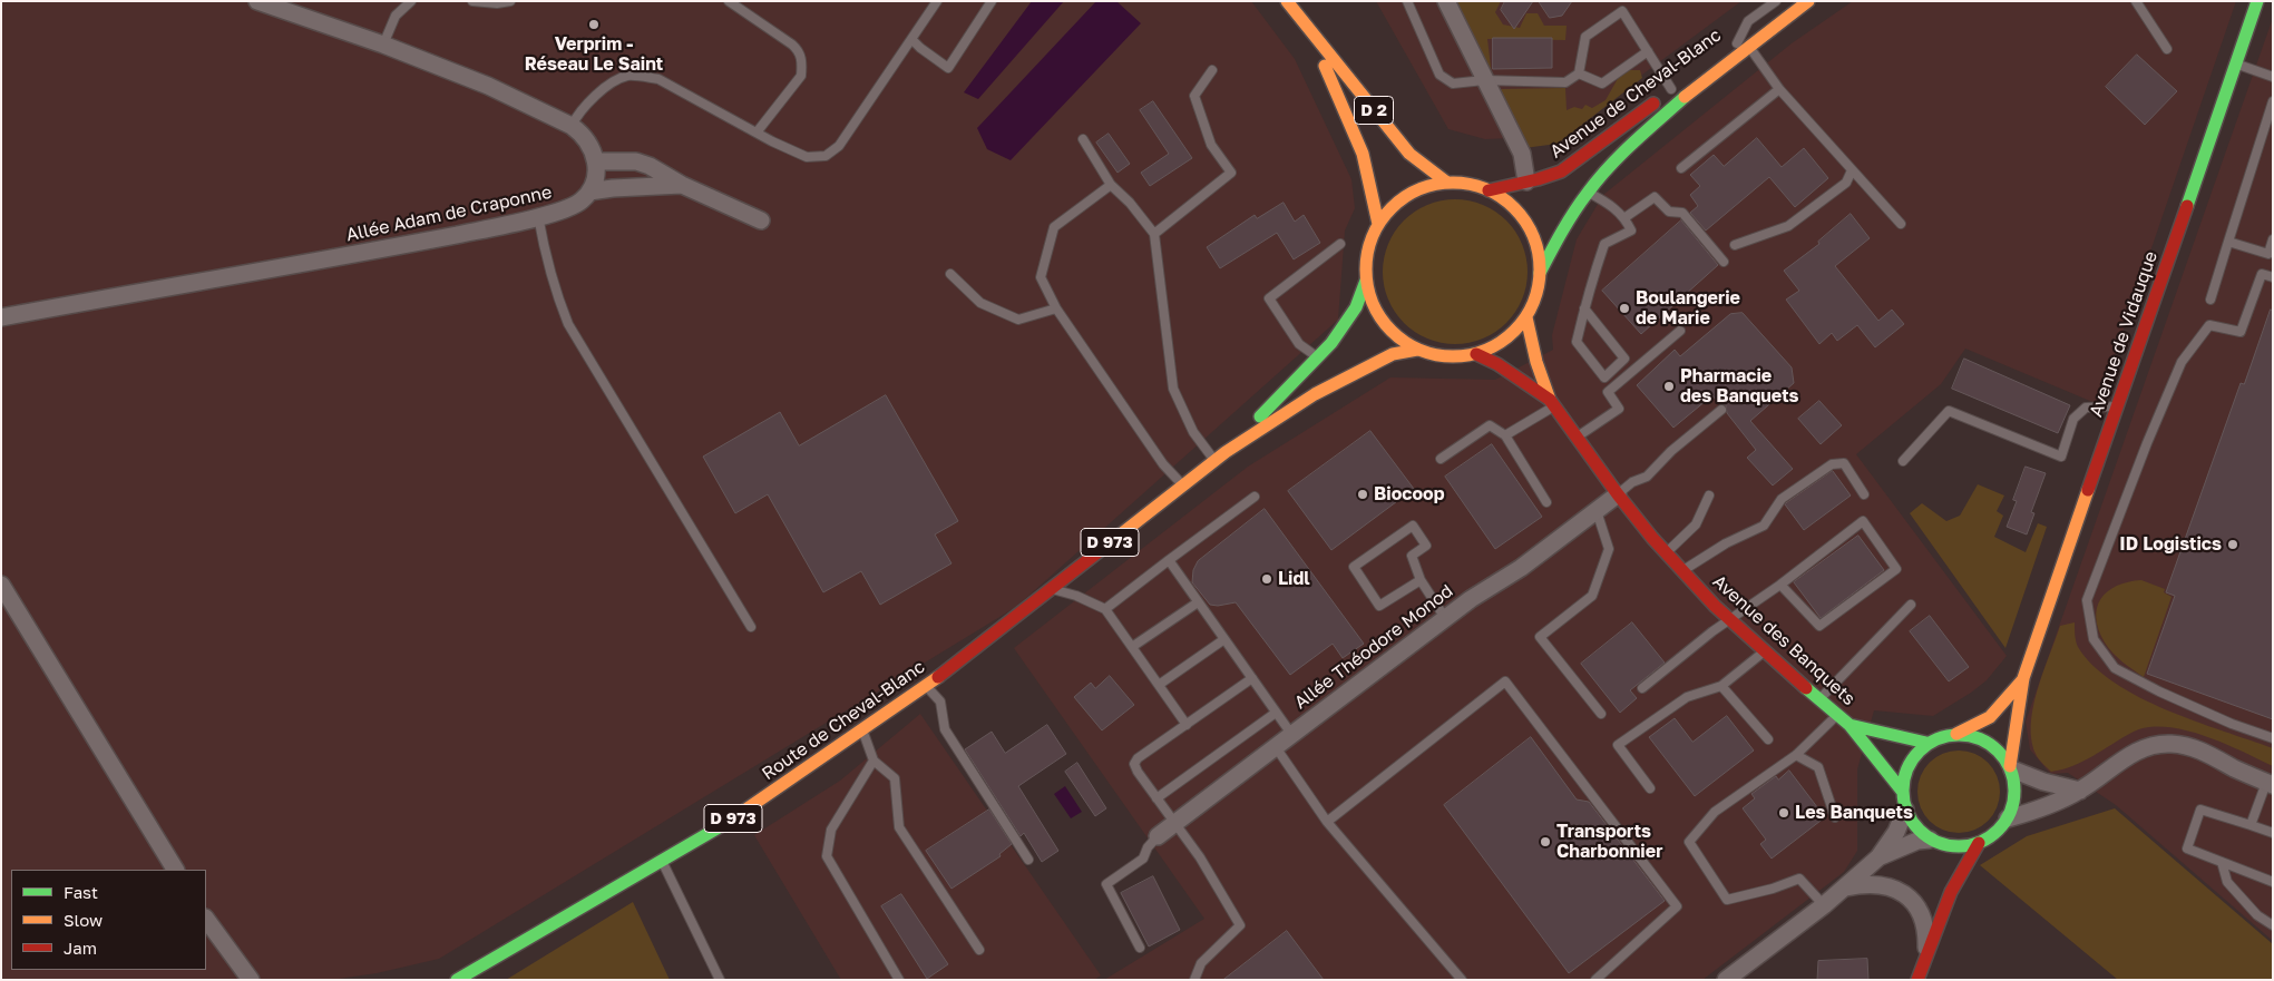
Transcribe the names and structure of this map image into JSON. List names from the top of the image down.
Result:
{
  "streets": {
    "main road": [
      "Avenue de Cheval-Blanc",
      "D 2",
      "Avenue de Vidauque",
      "D 973",
      "Avenue des Banquets",
      "Route de Cheval-Blanc"
    ],
    "street": ["Allée Adam de Craponne", "Allée Théodore Monod"]
  },
  "crossings": [
    ["Avenue de Cheval-Blanc", "D 2"],
    ["Avenue de Cheval-Blanc", "D 973"],
    ["Avenue de Cheval-Blanc", "Avenue des Banquets"],
    ["D 2", "D 973"],
    ["D 2", "Avenue des Banquets"],
    ["Avenue de Vidauque", "Avenue des Banquets"],
    ["D 973", "Avenue des Banquets"],
    ["D 973", "Route de Cheval-Blanc"],
    ["Avenue des Banquets", "Allée Théodore Monod"]
  ],
  "places": [
    "Verprim - Réseau Le Saint",
    "Boulangerie de Marie",
    "Pharmacie des Banquets",
    "Biocoop",
    "ID Logistics",
    "Lidl",
    "Les Banquets",
    "Transports Charbonnier"
  ],
  "legend": ["Fast", "Slow", "Jam"]
}
